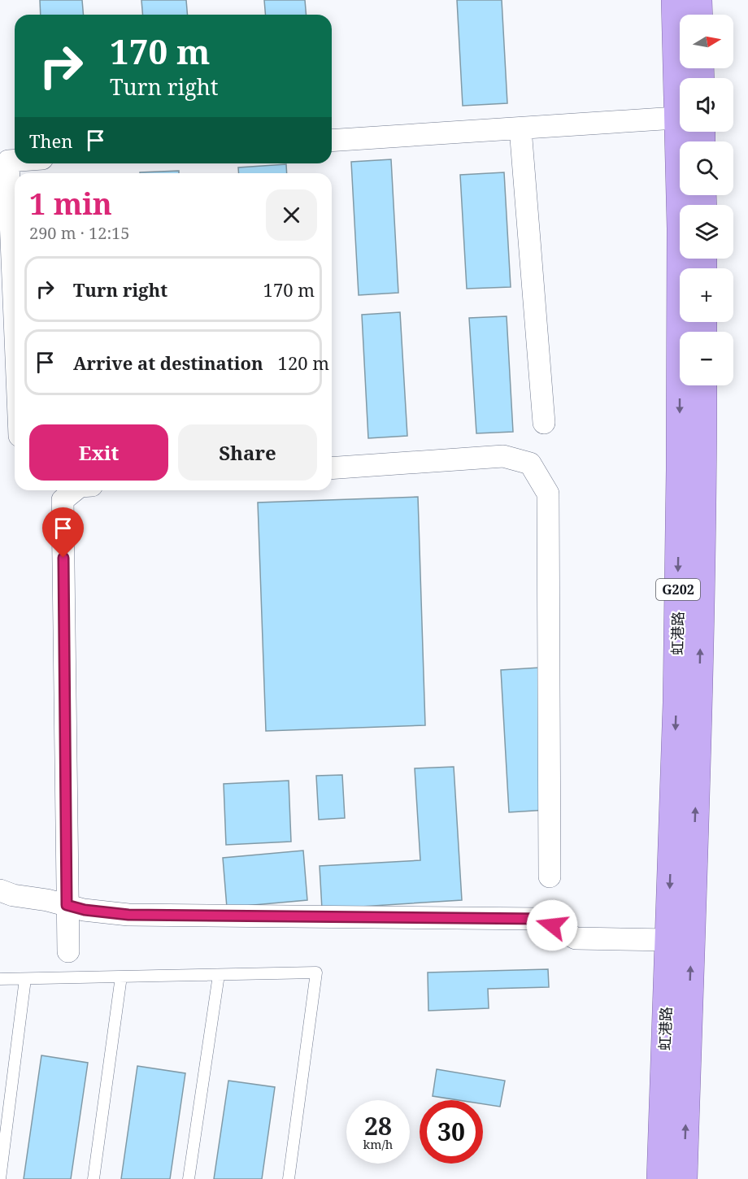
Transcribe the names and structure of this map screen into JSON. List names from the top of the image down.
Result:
{
  "streets": {
    "highway": ["G202", "虹港路"]
  },
  "north": "right",
  "page": {
    "map_buttons": ["+", "−"],
    "turn": ["170 m", "Turn right"],
    "then": "Then",
    "heading": ["1 min", "290 m · 12:15"],
    "list": [
      {
        "name": "Turn right",
        "value": "170 m"
      },
      {
        "name": "Arrive at destination",
        "value": "120 m"
      }
    ],
    "buttons": ["Exit", "Share"],
    "speed": "28 km/h",
    "limit": "30"
  }
}
